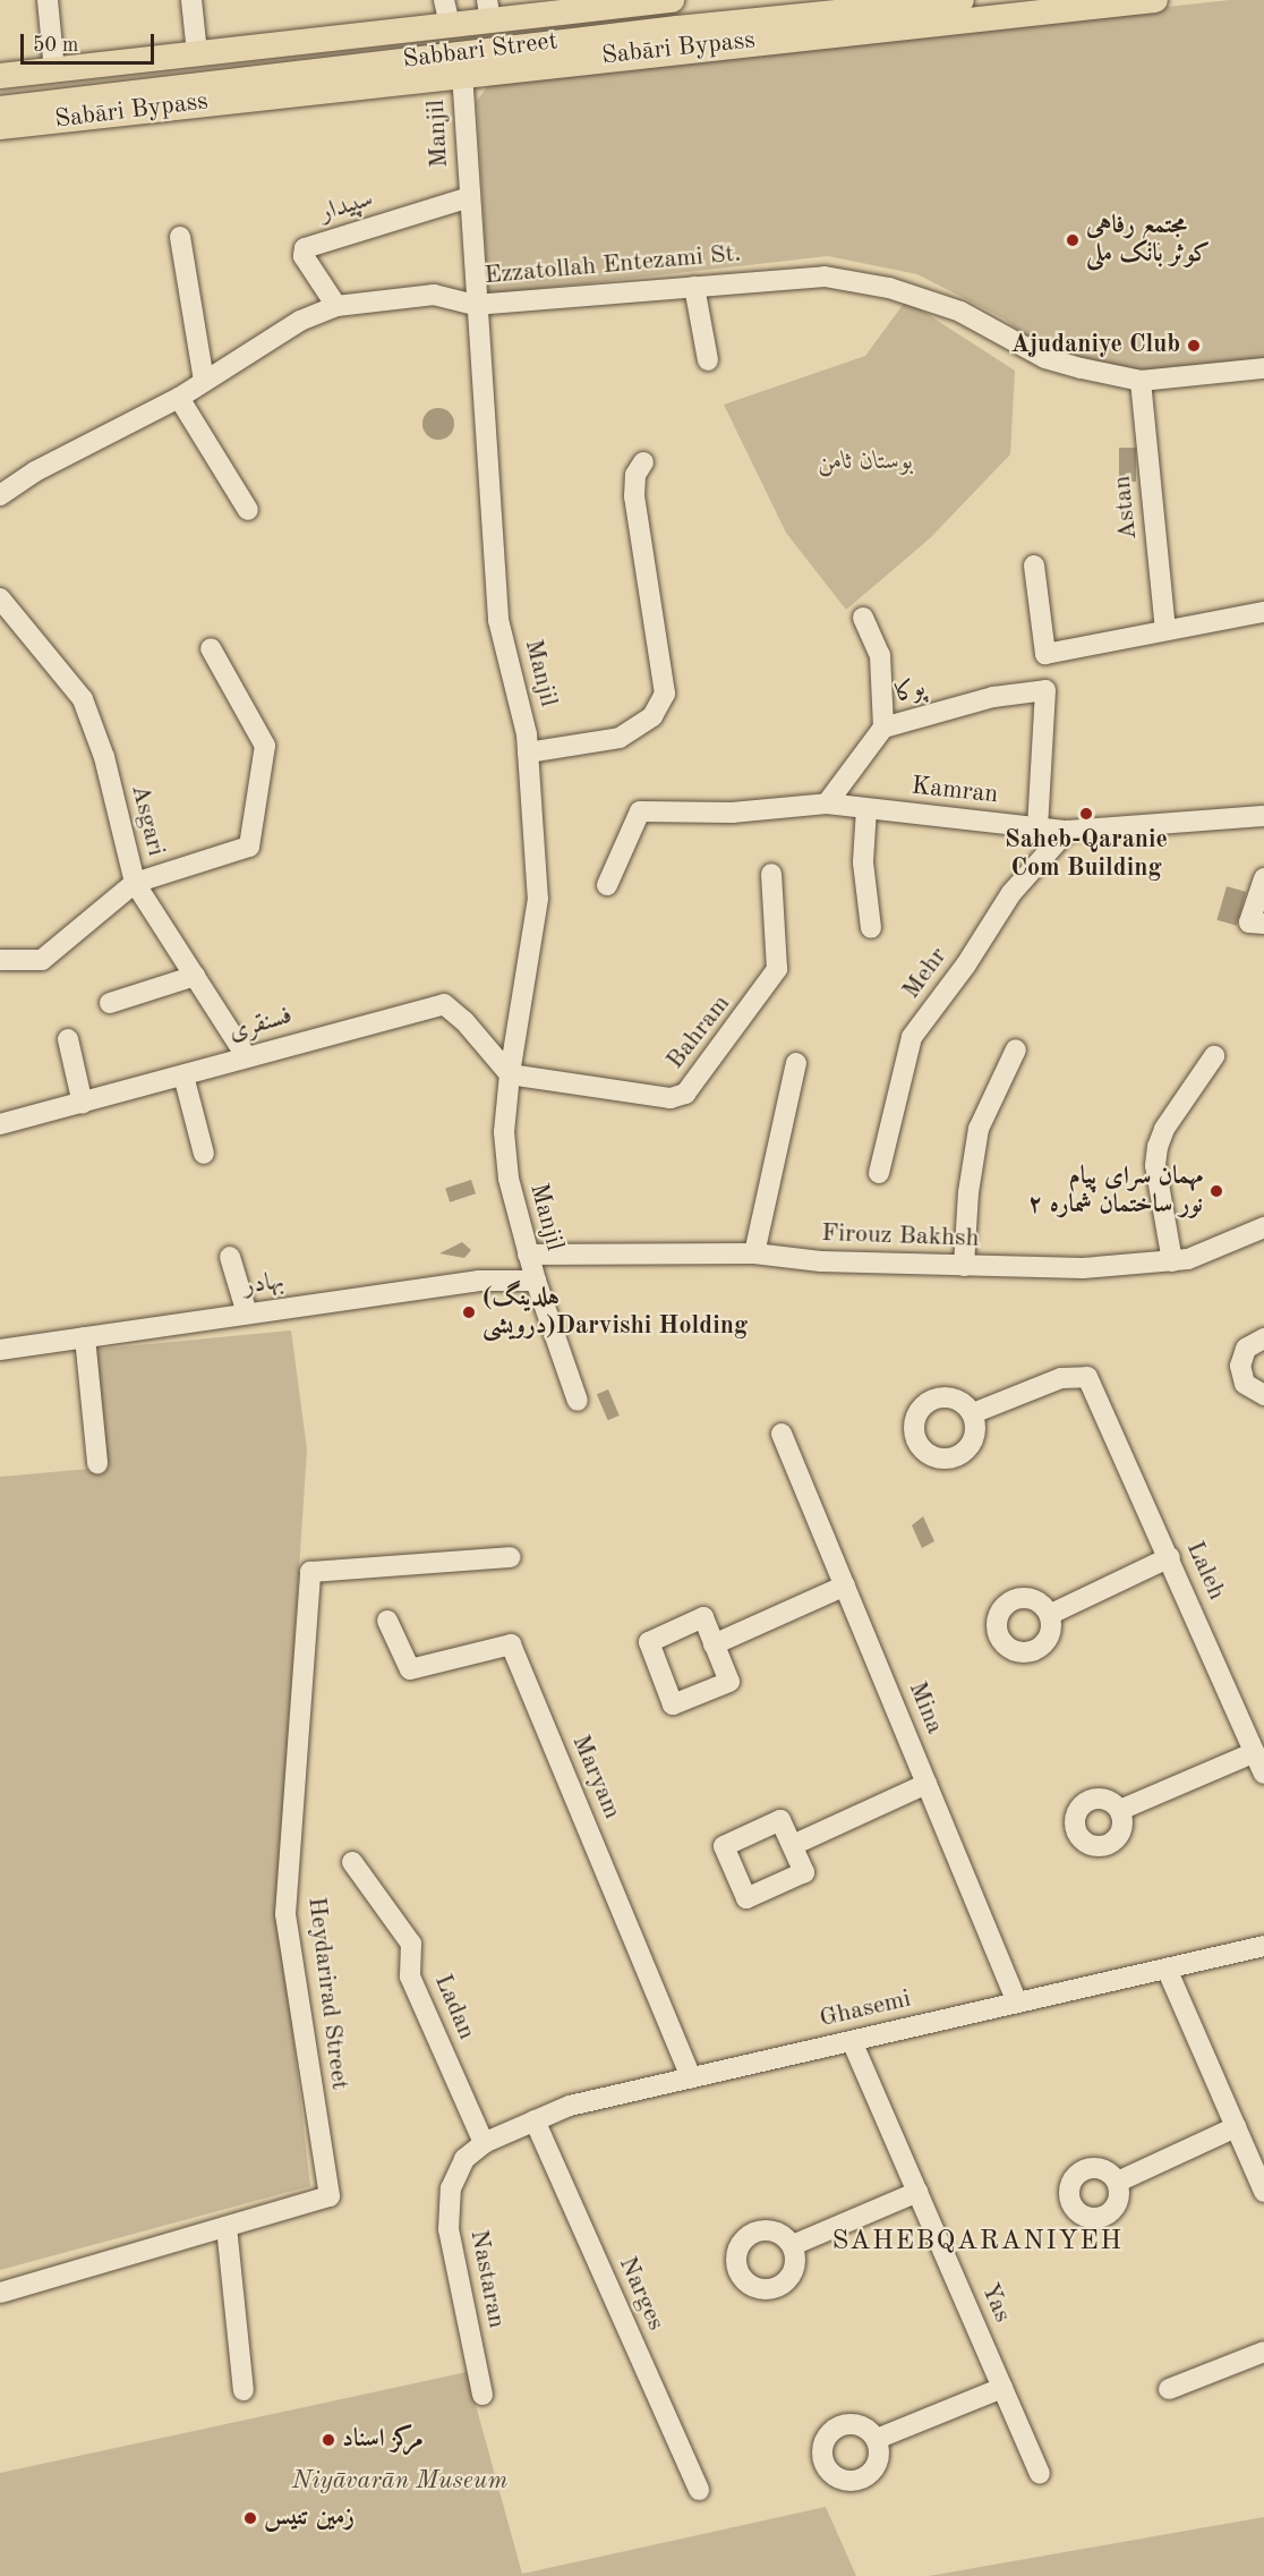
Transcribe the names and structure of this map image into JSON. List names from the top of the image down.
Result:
{
  "streets": {
    "main road": ["Sabāri Bypass", "Sabbari Street"],
    "street": [
      "Manjil",
      "سپیدار",
      "Ezzatollah Entezami St.",
      "Astan",
      "پوکا",
      "Kamran",
      "Asgari",
      "Mehr",
      "فسنقری",
      "Bahram",
      "Firouz Bakhsh",
      "بهادر",
      "Laleh",
      "Mina",
      "Maryam",
      "Heydarirad Street",
      "Ladan",
      "Ghasemi",
      "Nastaran",
      "Narges",
      "Yas"
    ]
  },
  "crossings": [
    ["Sabāri Bypass", "Sabbari Street"],
    ["Sabāri Bypass", "Manjil"],
    ["Sabbari Street", "Manjil"],
    ["Manjil", "سپیدار"],
    ["Manjil", "Ezzatollah Entezami St."],
    ["Manjil", "فسنقری"],
    ["Manjil", "Bahram"],
    ["Manjil", "Firouz Bakhsh"],
    ["Manjil", "بهادر"],
    ["سپیدار", "Ezzatollah Entezami St."],
    ["Ezzatollah Entezami St.", "Astan"],
    ["پوکا", "Kamran"],
    ["Kamran", "Mehr"],
    ["Asgari", "فسنقری"],
    ["فسنقری", "Bahram"],
    ["Mina", "Ghasemi"],
    ["Maryam", "Ghasemi"],
    ["Ladan", "Ghasemi"],
    ["Ladan", "Nastaran"],
    ["Ghasemi", "Nastaran"],
    ["Ghasemi", "Narges"],
    ["Ghasemi", "Yas"]
  ],
  "districts": ["SAHEBQARANIYEH"],
  "parks": ["بوستان ثامن", "Niyāvarān Museum"],
  "places": [
    "مجتمع رفاهی کوثر بانک ملی",
    "Ajudaniye Club",
    "Saheb-Qaranie Com Building",
    "مهمان سرای پیام نور ساختمان شماره ۲",
    "(هلدینگ درویشی)Darvishi Holding",
    "مرکز اسناد",
    "زمین تنیس"
  ],
  "scale_bar": "50 m"
}
